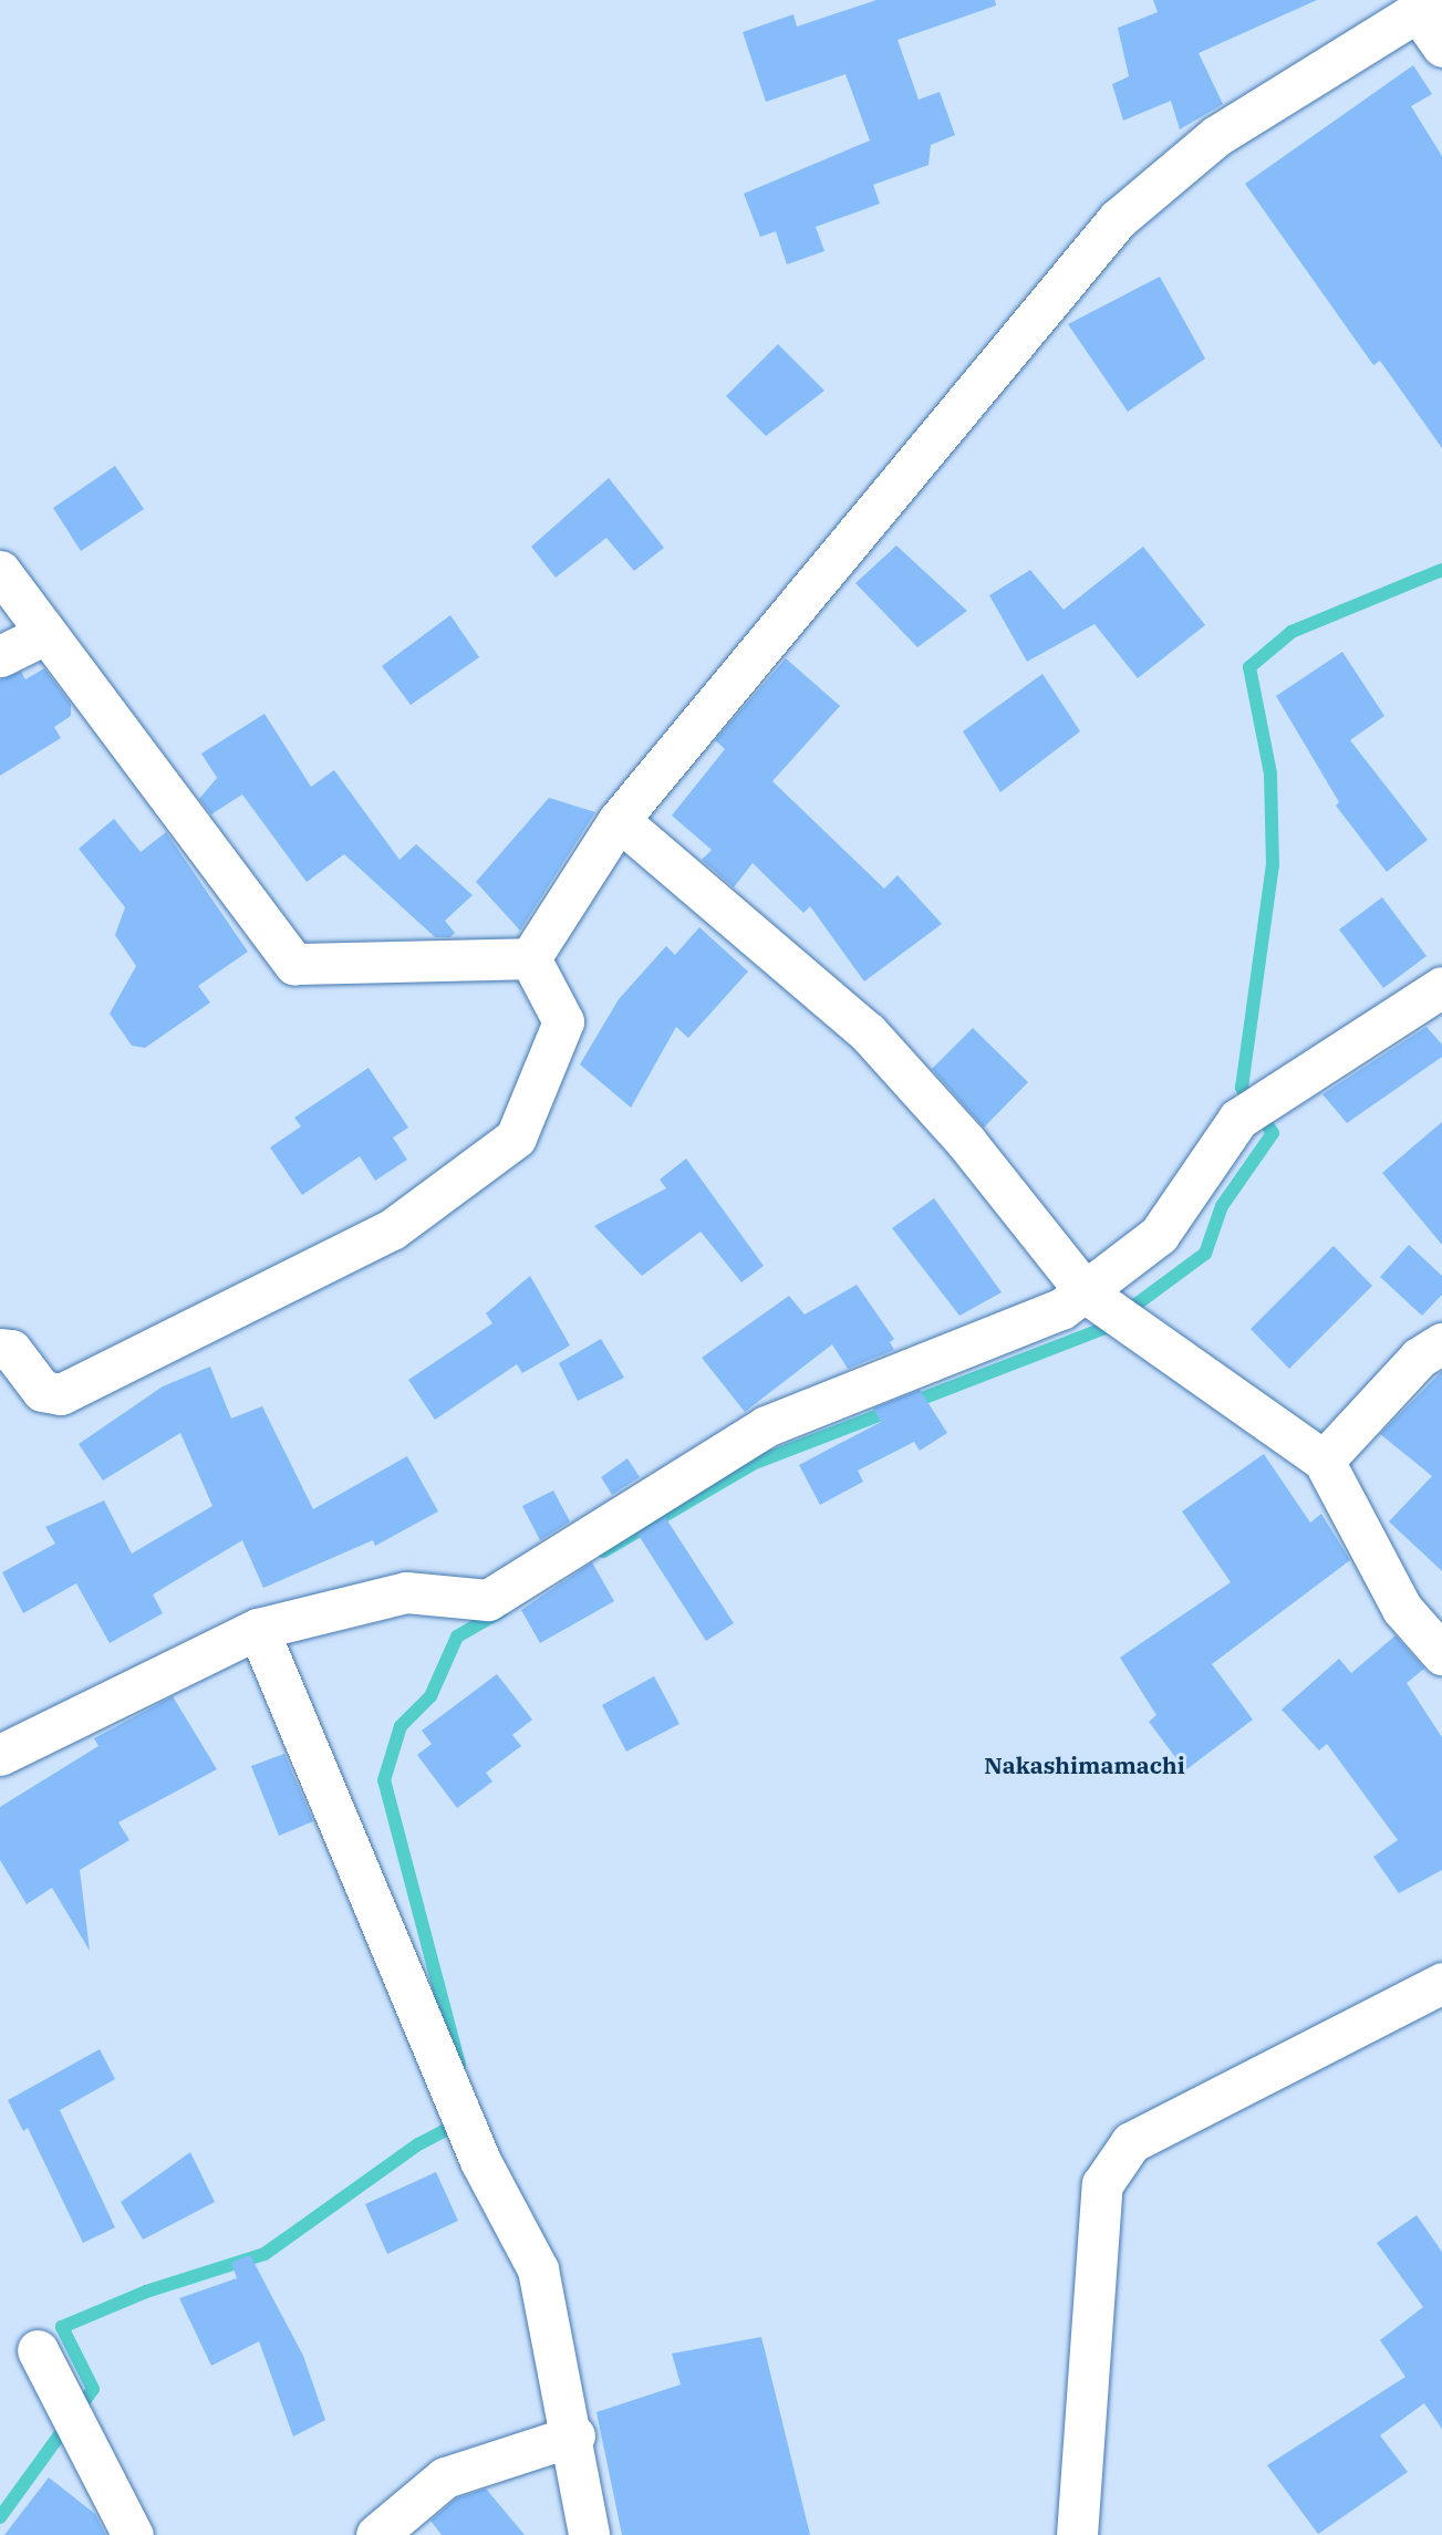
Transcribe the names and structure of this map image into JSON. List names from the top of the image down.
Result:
{
  "districts": ["Nakashimamachi"]
}
